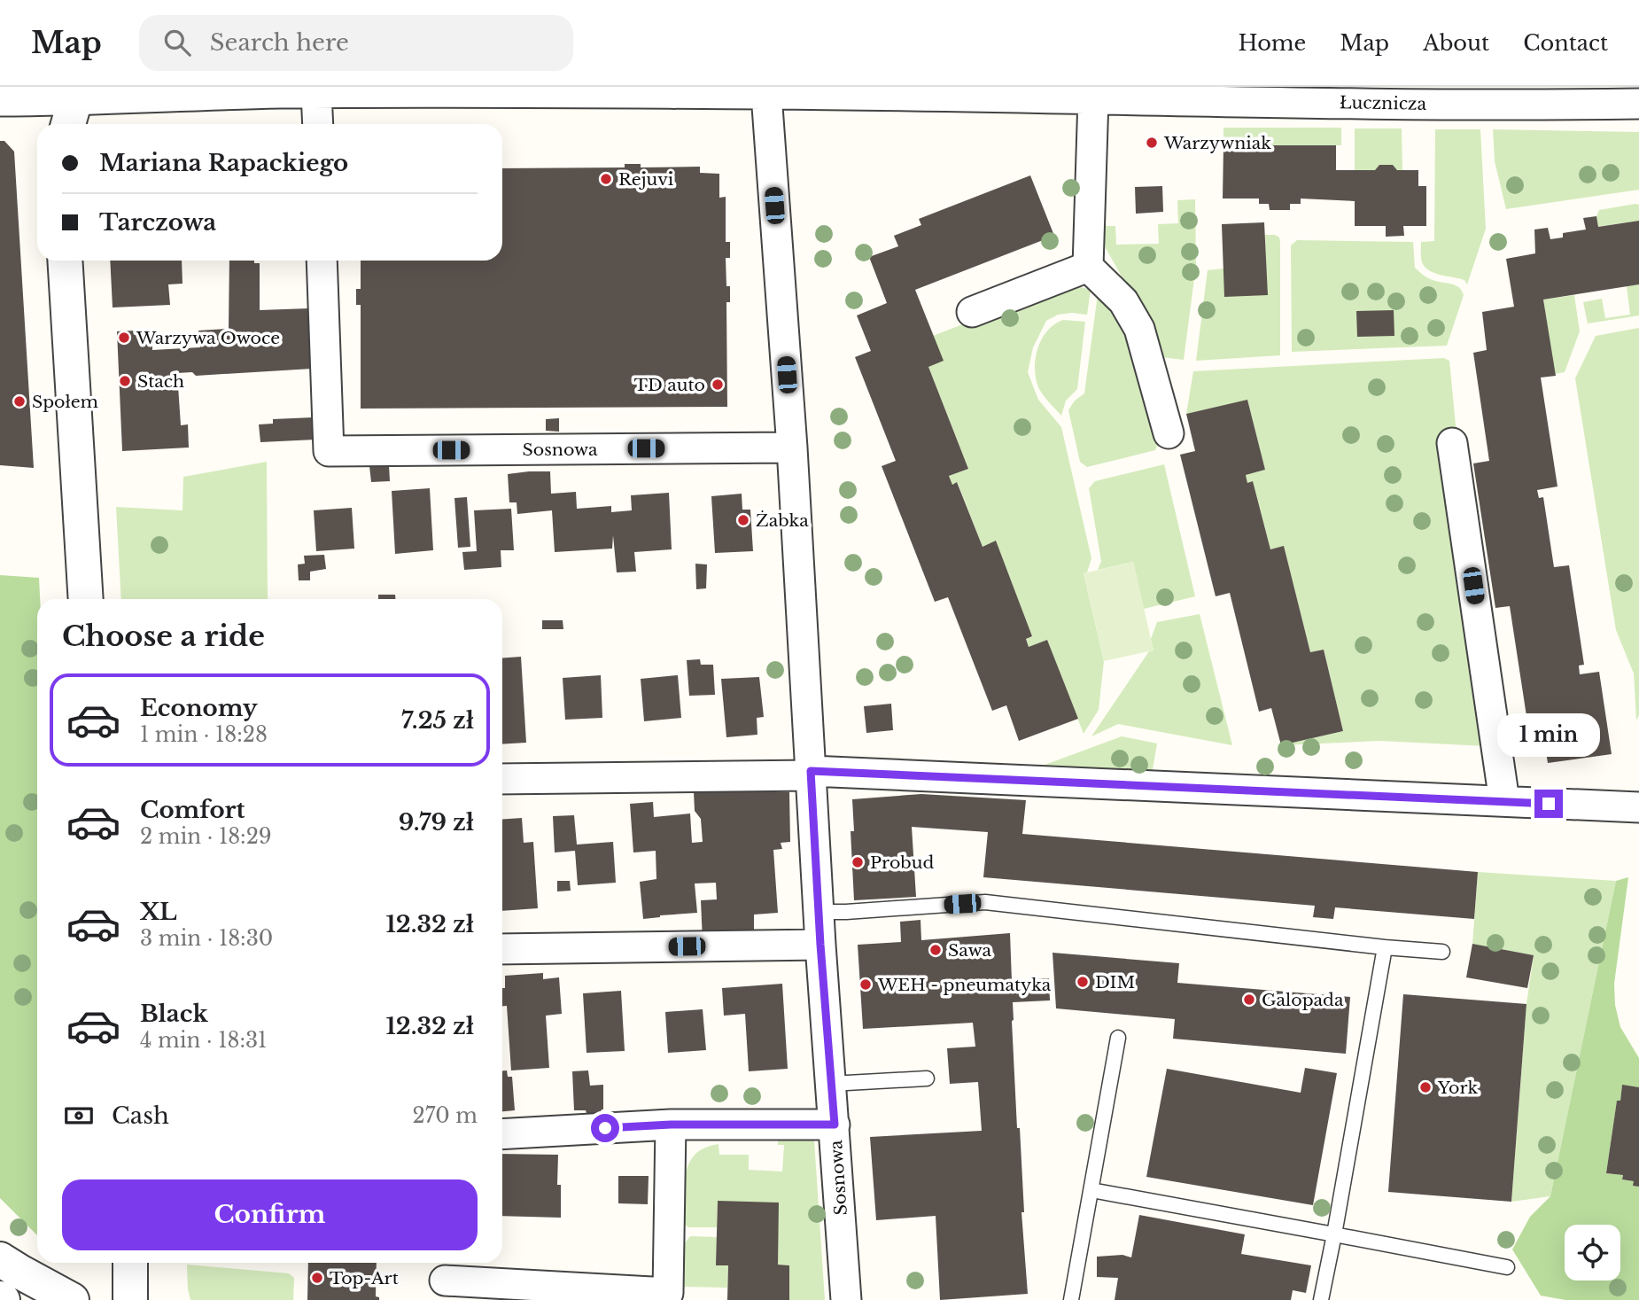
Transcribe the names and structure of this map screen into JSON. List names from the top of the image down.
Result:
{
  "streets": {
    "street": ["Łucznicza", "Sosnowa"]
  },
  "crossings": [
    ["Łucznicza", "Sosnowa"]
  ],
  "places": [
    "Warzywniak",
    "Rejuvi",
    "Warzywa Owoce",
    "Stach",
    "TD auto",
    "Społem",
    "Żabka",
    "Probud",
    "Sawa",
    "DIM",
    "WEH - pneumatyka",
    "Galopada",
    "York",
    "Top-Art"
  ],
  "page": {
    "header": "Map",
    "search": "Search here",
    "nav": [
      "Home",
      "Map",
      "About",
      "Contact"
    ],
    "banner": ["Mariana Rapackiego", "Tarczowa"],
    "heading": "Choose a ride",
    "list": [
      {
        "name": "Economy",
        "note": "1 min · 18:28",
        "value": "7.25 zł"
      },
      {
        "name": "Comfort",
        "note": "2 min · 18:29",
        "value": "9.79 zł"
      },
      {
        "name": "XL",
        "note": "3 min · 18:30",
        "value": "12.32 zł"
      },
      {
        "name": "Black",
        "note": "4 min · 18:31",
        "value": "12.32 zł"
      }
    ],
    "bubble": "1 min",
    "pay": ["Cash", "270 m"],
    "buttons": "Confirm"
  }
}
